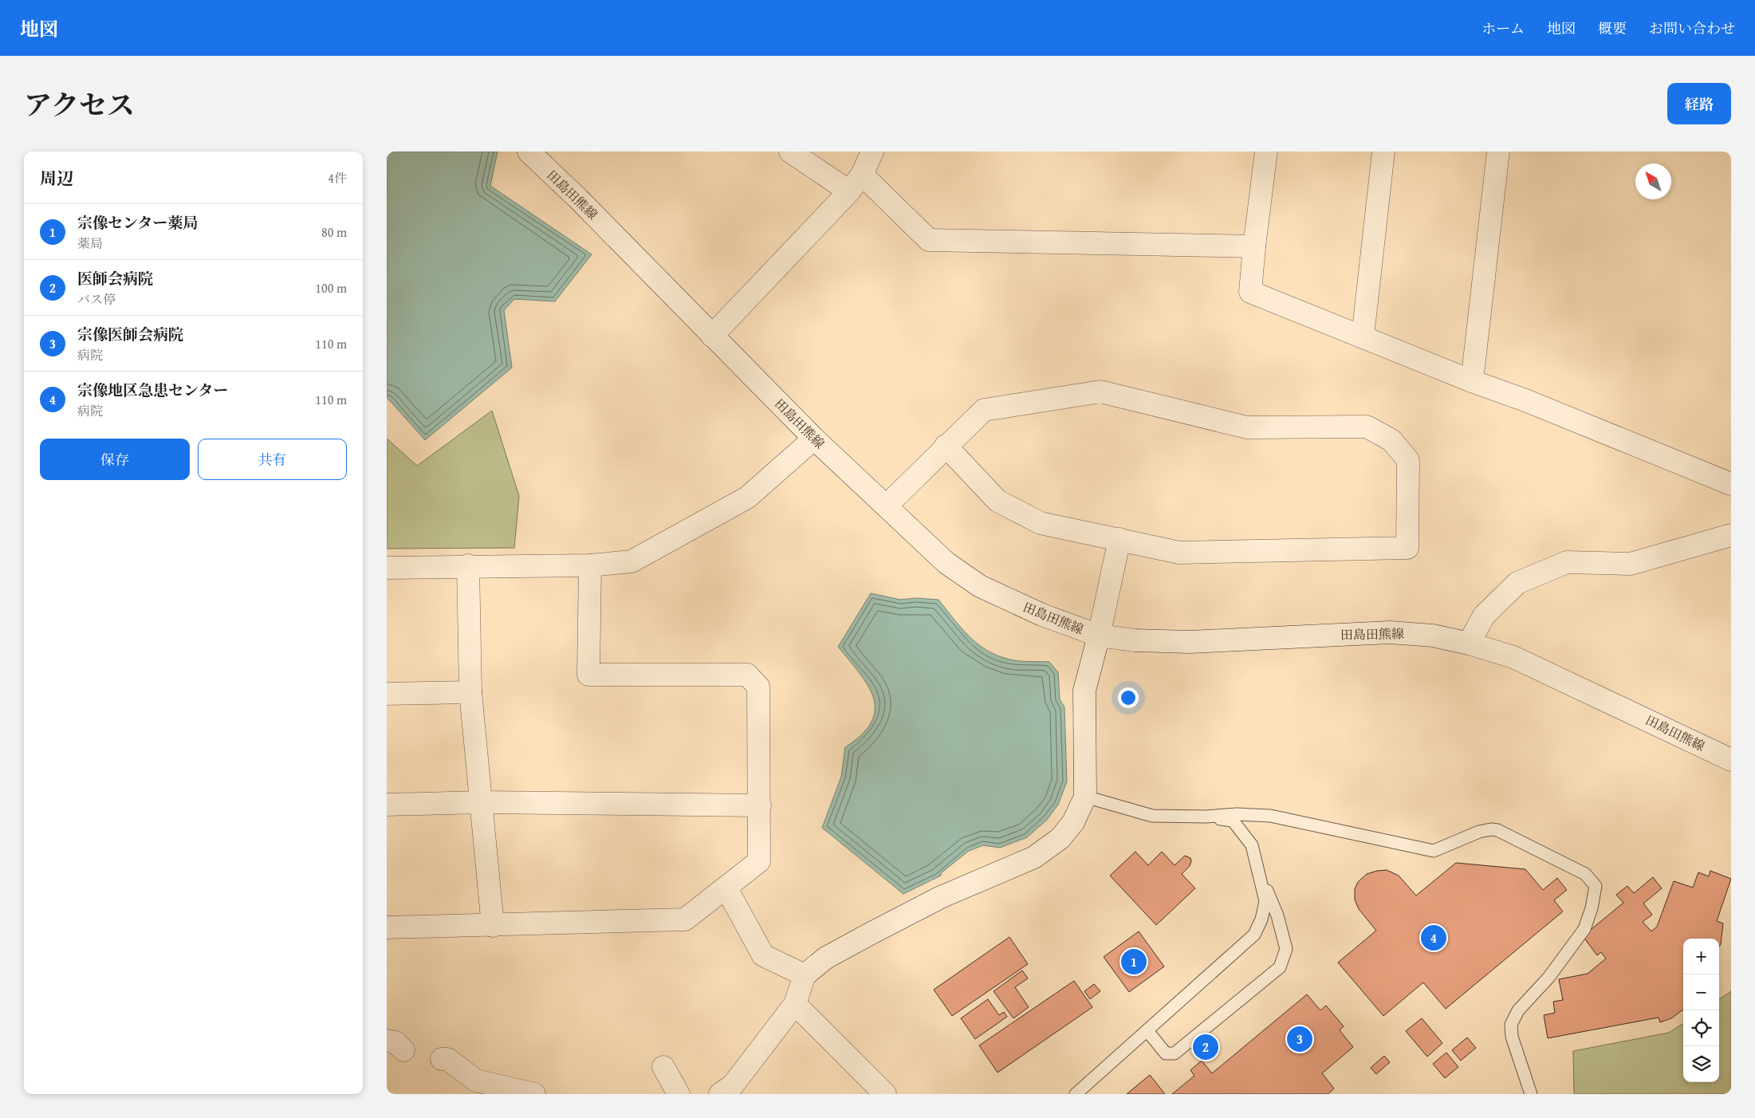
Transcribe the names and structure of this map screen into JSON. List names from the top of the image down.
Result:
{
  "streets": {
    "street": ["田島田熊線"]
  },
  "north": "top left",
  "page": {
    "header": "地図",
    "nav": [
      "ホーム",
      "地図",
      "概要",
      "お問い合わせ"
    ],
    "title": "アクセス",
    "buttons": [
      "経路",
      ["保存", "共有"]
    ],
    "heading": ["周辺", "4件"],
    "list": [
      {
        "mark": "1",
        "name": "宗像センター薬局",
        "note": "薬局",
        "value": "80 m"
      },
      {
        "mark": "2",
        "name": "医師会病院",
        "note": "バス停",
        "value": "100 m"
      },
      {
        "mark": "3",
        "name": "宗像医師会病院",
        "note": "病院",
        "value": "110 m"
      },
      {
        "mark": "4",
        "name": "宗像地区急患センター",
        "note": "病院",
        "value": "110 m"
      }
    ],
    "pins": [
      "4",
      "1",
      "3",
      "2"
    ],
    "map_buttons": ["+", "−"]
  }
}
